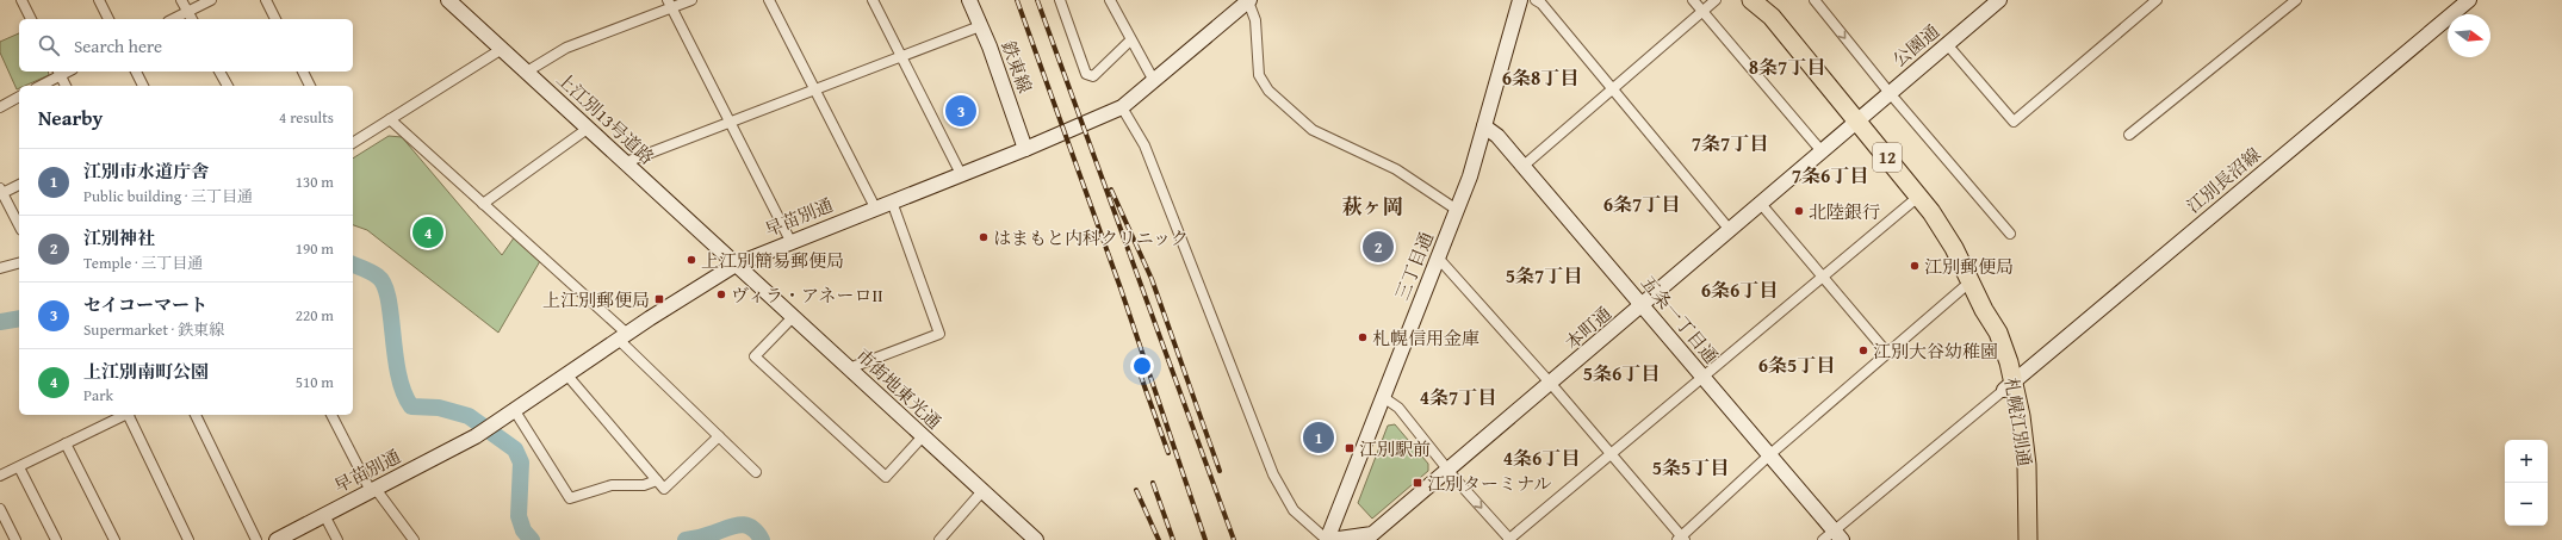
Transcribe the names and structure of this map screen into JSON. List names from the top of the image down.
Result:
{
  "streets": {
    "highway": ["12", "札幌江別通"],
    "street": [
      "公園通",
      "鉄東線",
      "上江別13号道路",
      "江別長沼線",
      "早苗別通",
      "三丁目通",
      "五条一丁目通",
      "本町通",
      "市街地東光通"
    ]
  },
  "crossings": [
    ["公園通", "本町通"],
    ["公園通", "札幌江別通"],
    ["鉄東線", "早苗別通"],
    ["上江別13号道路", "早苗別通"],
    ["上江別13号道路", "市街地東光通"],
    ["江別長沼線", "札幌江別通"],
    ["早苗別通", "市街地東光通"],
    ["三丁目通", "五条一丁目通"],
    ["三丁目通", "本町通"],
    ["五条一丁目通", "本町通"],
    ["本町通", "札幌江別通"]
  ],
  "districts": [
    "8条7丁目",
    "6条8丁目",
    "7条7丁目",
    "7条6丁目",
    "6条7丁目",
    "萩ヶ岡",
    "5条7丁目",
    "6条6丁目",
    "6条5丁目",
    "5条6丁目",
    "4条7丁目",
    "4条6丁目",
    "5条5丁目"
  ],
  "places": {
    "other": [
      "北陸銀行",
      "はまもと内科クリニック",
      "上江別簡易郵便局",
      "江別郵便局",
      "ヴィラ・アネーロⅡ",
      "札幌信用金庫",
      "江別大谷幼稚園"
    ],
    "transit": ["上江別郵便局", "江別駅前", "江別ターミナル"]
  },
  "north": "right",
  "page": {
    "search": "Search here",
    "heading": ["Nearby", "4 results"],
    "pins": [
      "3",
      "4",
      "2",
      "1"
    ],
    "list": [
      {
        "mark": "1",
        "name": "江別市水道庁舎",
        "note": "Public building · 三丁目通",
        "value": "130 m"
      },
      {
        "mark": "2",
        "name": "江別神社",
        "note": "Temple · 三丁目通",
        "value": "190 m"
      },
      {
        "mark": "3",
        "name": "セイコーマート",
        "note": "Supermarket · 鉄東線",
        "value": "220 m"
      },
      {
        "mark": "4",
        "name": "上江別南町公園",
        "note": "Park",
        "value": "510 m"
      }
    ],
    "map_buttons": ["+", "−"]
  }
}
